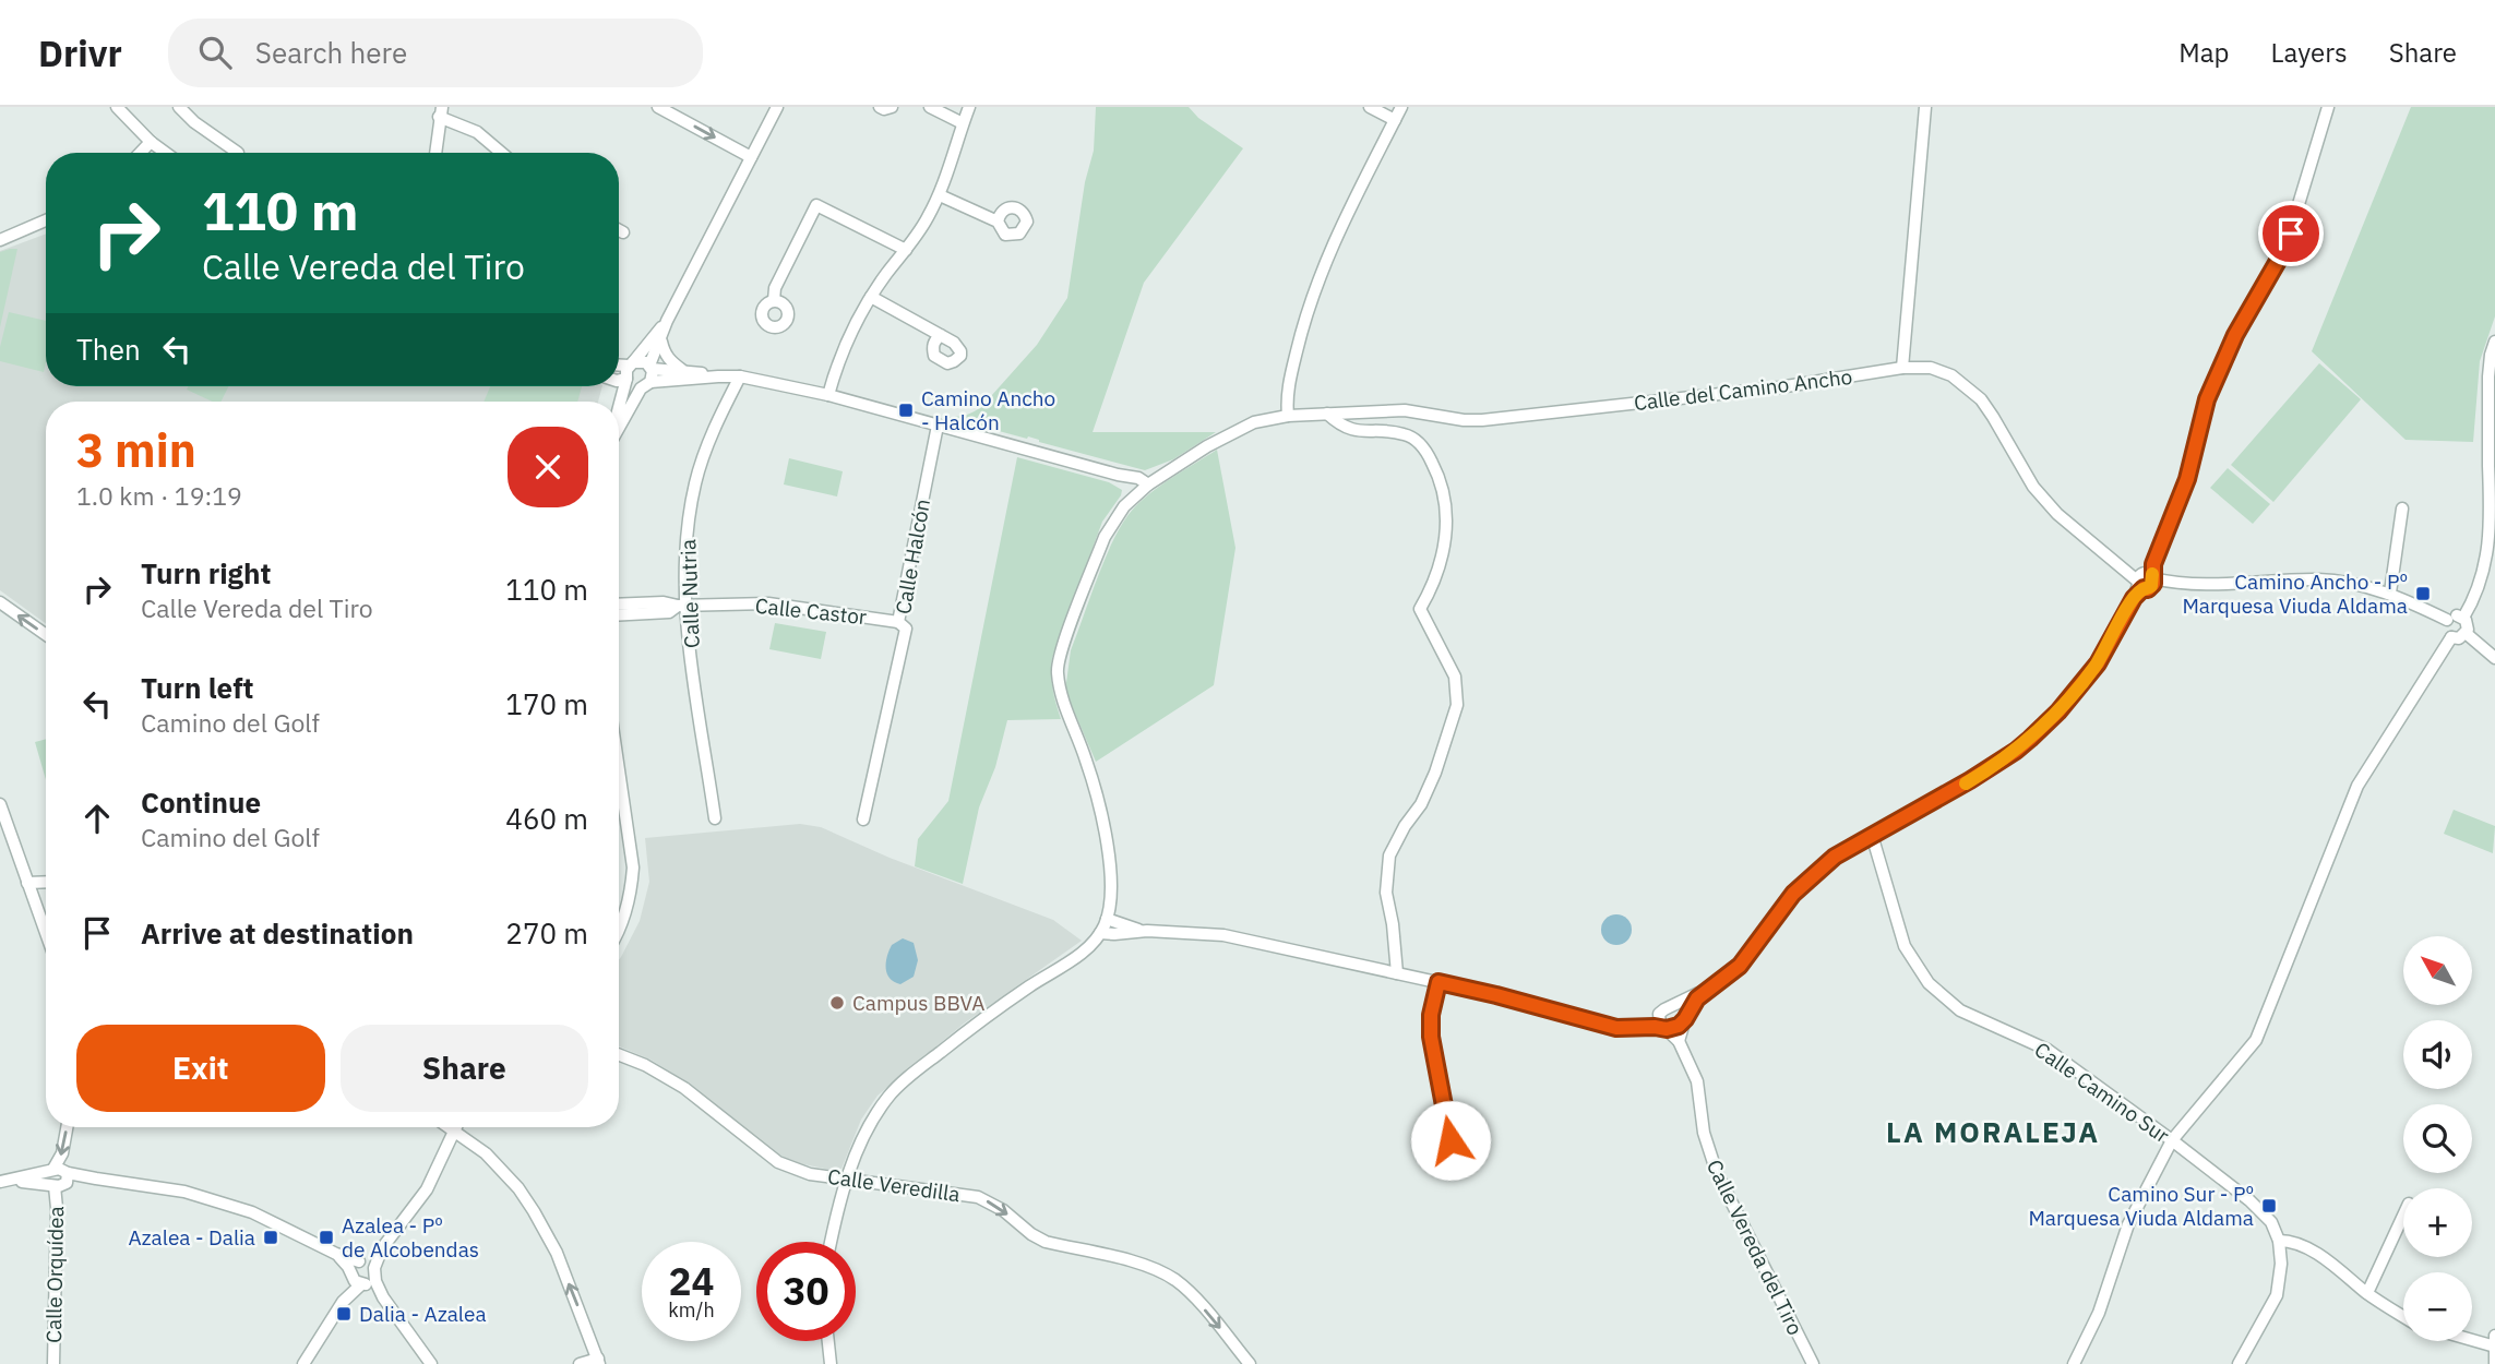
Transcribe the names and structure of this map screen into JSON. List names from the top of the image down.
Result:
{
  "streets": {
    "street": [
      "Calle del Camino Ancho",
      "Calle Halcón",
      "Calle Nutria",
      "Calle Castor",
      "Calle Camino Sur",
      "Calle Veredilla",
      "Calle Vereda del Tiro",
      "Calle Orquídea"
    ]
  },
  "crossings": [
    ["Calle Halcón", "Calle Castor"],
    ["Calle Nutria", "Calle Castor"]
  ],
  "one_way": ["Calle Veredilla"],
  "districts": ["LA MORALEJA"],
  "places": {
    "transit": [
      "Camino Ancho - Halcón",
      "Camino Ancho - Pº Marquesa Viuda Aldama",
      "Camino Sur - Pº Marquesa Viuda Aldama",
      "Azalea - Dalia",
      "Azalea - Pº de Alcobendas",
      "Dalia - Azalea"
    ],
    "other": ["Campus BBVA"]
  },
  "north": "top left",
  "page": {
    "header": "Drivr",
    "search": "Search here",
    "nav": ["Map", "Layers", "Share"],
    "turn": ["110 m", "Calle Vereda del Tiro"],
    "then": "Then",
    "heading": ["3 min", "1.0 km · 19:19"],
    "list": [
      {
        "name": "Turn right",
        "note": "Calle Vereda del Tiro",
        "value": "110 m"
      },
      {
        "name": "Turn left",
        "note": "Camino del Golf",
        "value": "170 m"
      },
      {
        "name": "Continue",
        "note": "Camino del Golf",
        "value": "460 m"
      },
      {
        "name": "Arrive at destination",
        "value": "270 m"
      }
    ],
    "map_buttons": ["+", "−"],
    "buttons": ["Exit", "Share"],
    "speed": "24 km/h",
    "limit": "30"
  }
}
